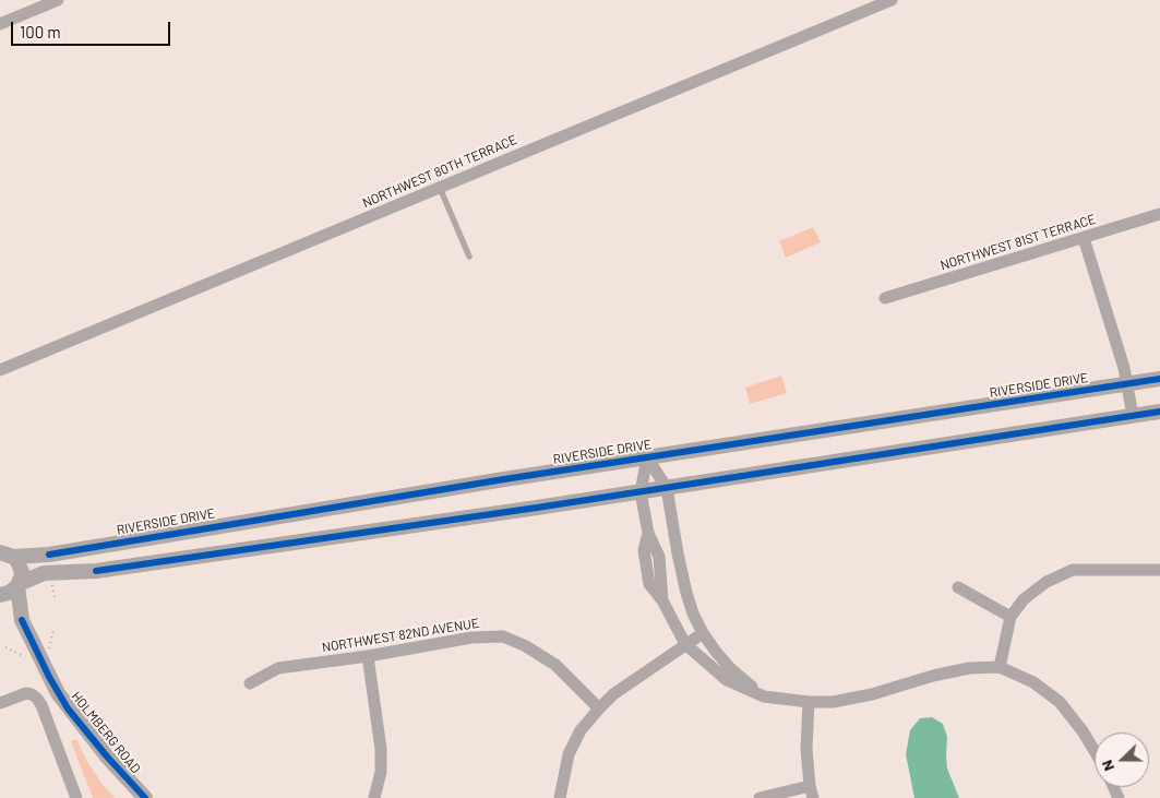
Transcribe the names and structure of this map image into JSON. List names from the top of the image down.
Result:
{
  "streets": {
    "street": [
      "NORTHWEST 80TH TERRACE",
      "NORTHWEST 81ST TERRACE",
      "RIVERSIDE DRIVE",
      "NORTHWEST 82ND AVENUE",
      "HOLMBERG ROAD"
    ]
  },
  "crossings": [
    ["RIVERSIDE DRIVE", "HOLMBERG ROAD"]
  ],
  "scale_bar": "100 m",
  "north": "left"
}
